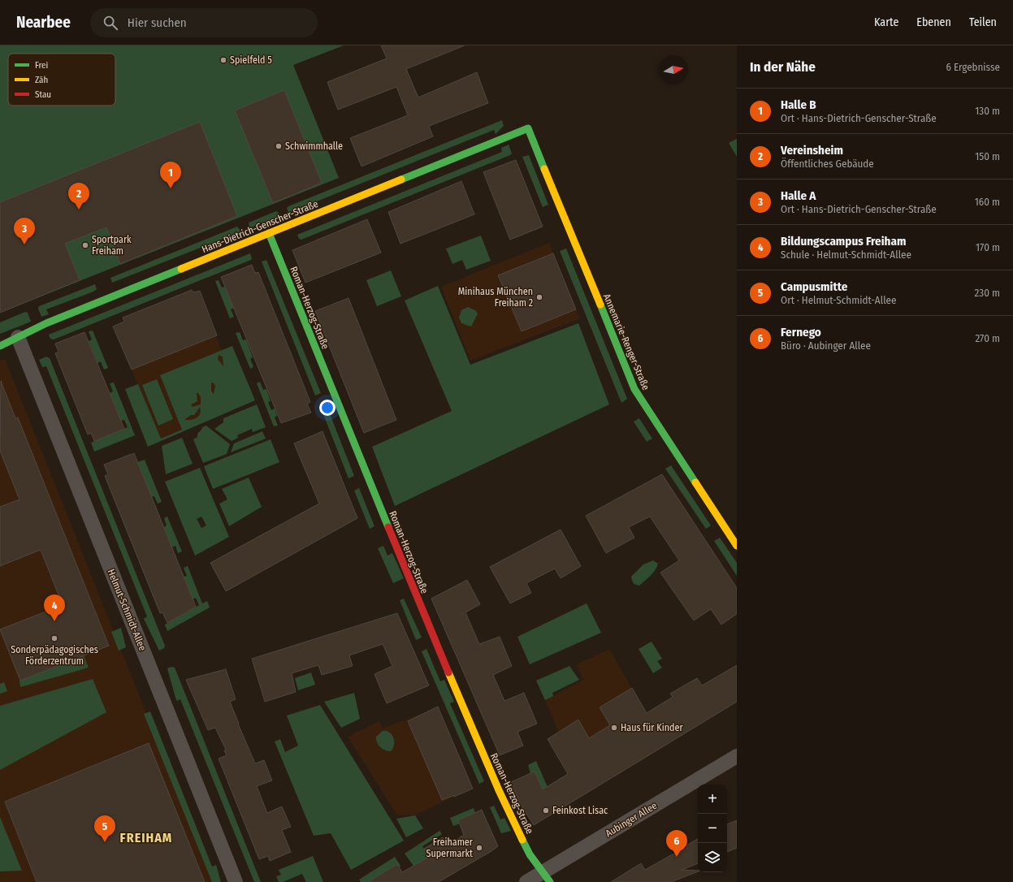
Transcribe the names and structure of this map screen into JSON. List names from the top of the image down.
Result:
{
  "streets": {
    "street": [
      "Hans-Dietrich-Genscher-Straße",
      "Roman-Herzog-Straße",
      "Annemarie-Renger-Straße",
      "Helmut-Schmidt-Allee",
      "Aubinger Allee"
    ]
  },
  "crossings": [
    ["Hans-Dietrich-Genscher-Straße", "Roman-Herzog-Straße"],
    ["Hans-Dietrich-Genscher-Straße", "Annemarie-Renger-Straße"],
    ["Hans-Dietrich-Genscher-Straße", "Helmut-Schmidt-Allee"],
    ["Roman-Herzog-Straße", "Aubinger Allee"]
  ],
  "districts": ["FREIHAM"],
  "places": [
    "Spielfeld 5",
    "Schwimmhalle",
    "Sportpark Freiham",
    "Minihaus München Freiham 2",
    "Sonderpädagogisches Förderzentrum",
    "Haus für Kinder",
    "Feinkost Lisac",
    "Freihamer Supermarkt"
  ],
  "legend": ["Frei", "Zäh", "Stau"],
  "north": "right",
  "page": {
    "header": "Nearbee",
    "search": "Hier suchen",
    "nav": ["Karte", "Ebenen", "Teilen"],
    "heading": ["In der Nähe", "6 Ergebnisse"],
    "list": [
      {
        "mark": "1",
        "name": "Halle B",
        "note": "Ort · Hans-Dietrich-Genscher-Straße",
        "value": "130 m"
      },
      {
        "mark": "2",
        "name": "Vereinsheim",
        "note": "Öffentliches Gebäude",
        "value": "150 m"
      },
      {
        "mark": "3",
        "name": "Halle A",
        "note": "Ort · Hans-Dietrich-Genscher-Straße",
        "value": "160 m"
      },
      {
        "mark": "4",
        "name": "Bildungscampus Freiham",
        "note": "Schule · Helmut-Schmidt-Allee",
        "value": "170 m"
      },
      {
        "mark": "5",
        "name": "Campusmitte",
        "note": "Ort · Helmut-Schmidt-Allee",
        "value": "230 m"
      },
      {
        "mark": "6",
        "name": "Fernego",
        "note": "Büro · Aubinger Allee",
        "value": "270 m"
      }
    ],
    "pins": [
      "1",
      "2",
      "3",
      "4",
      "5",
      "6"
    ],
    "map_buttons": ["+", "−"]
  }
}
